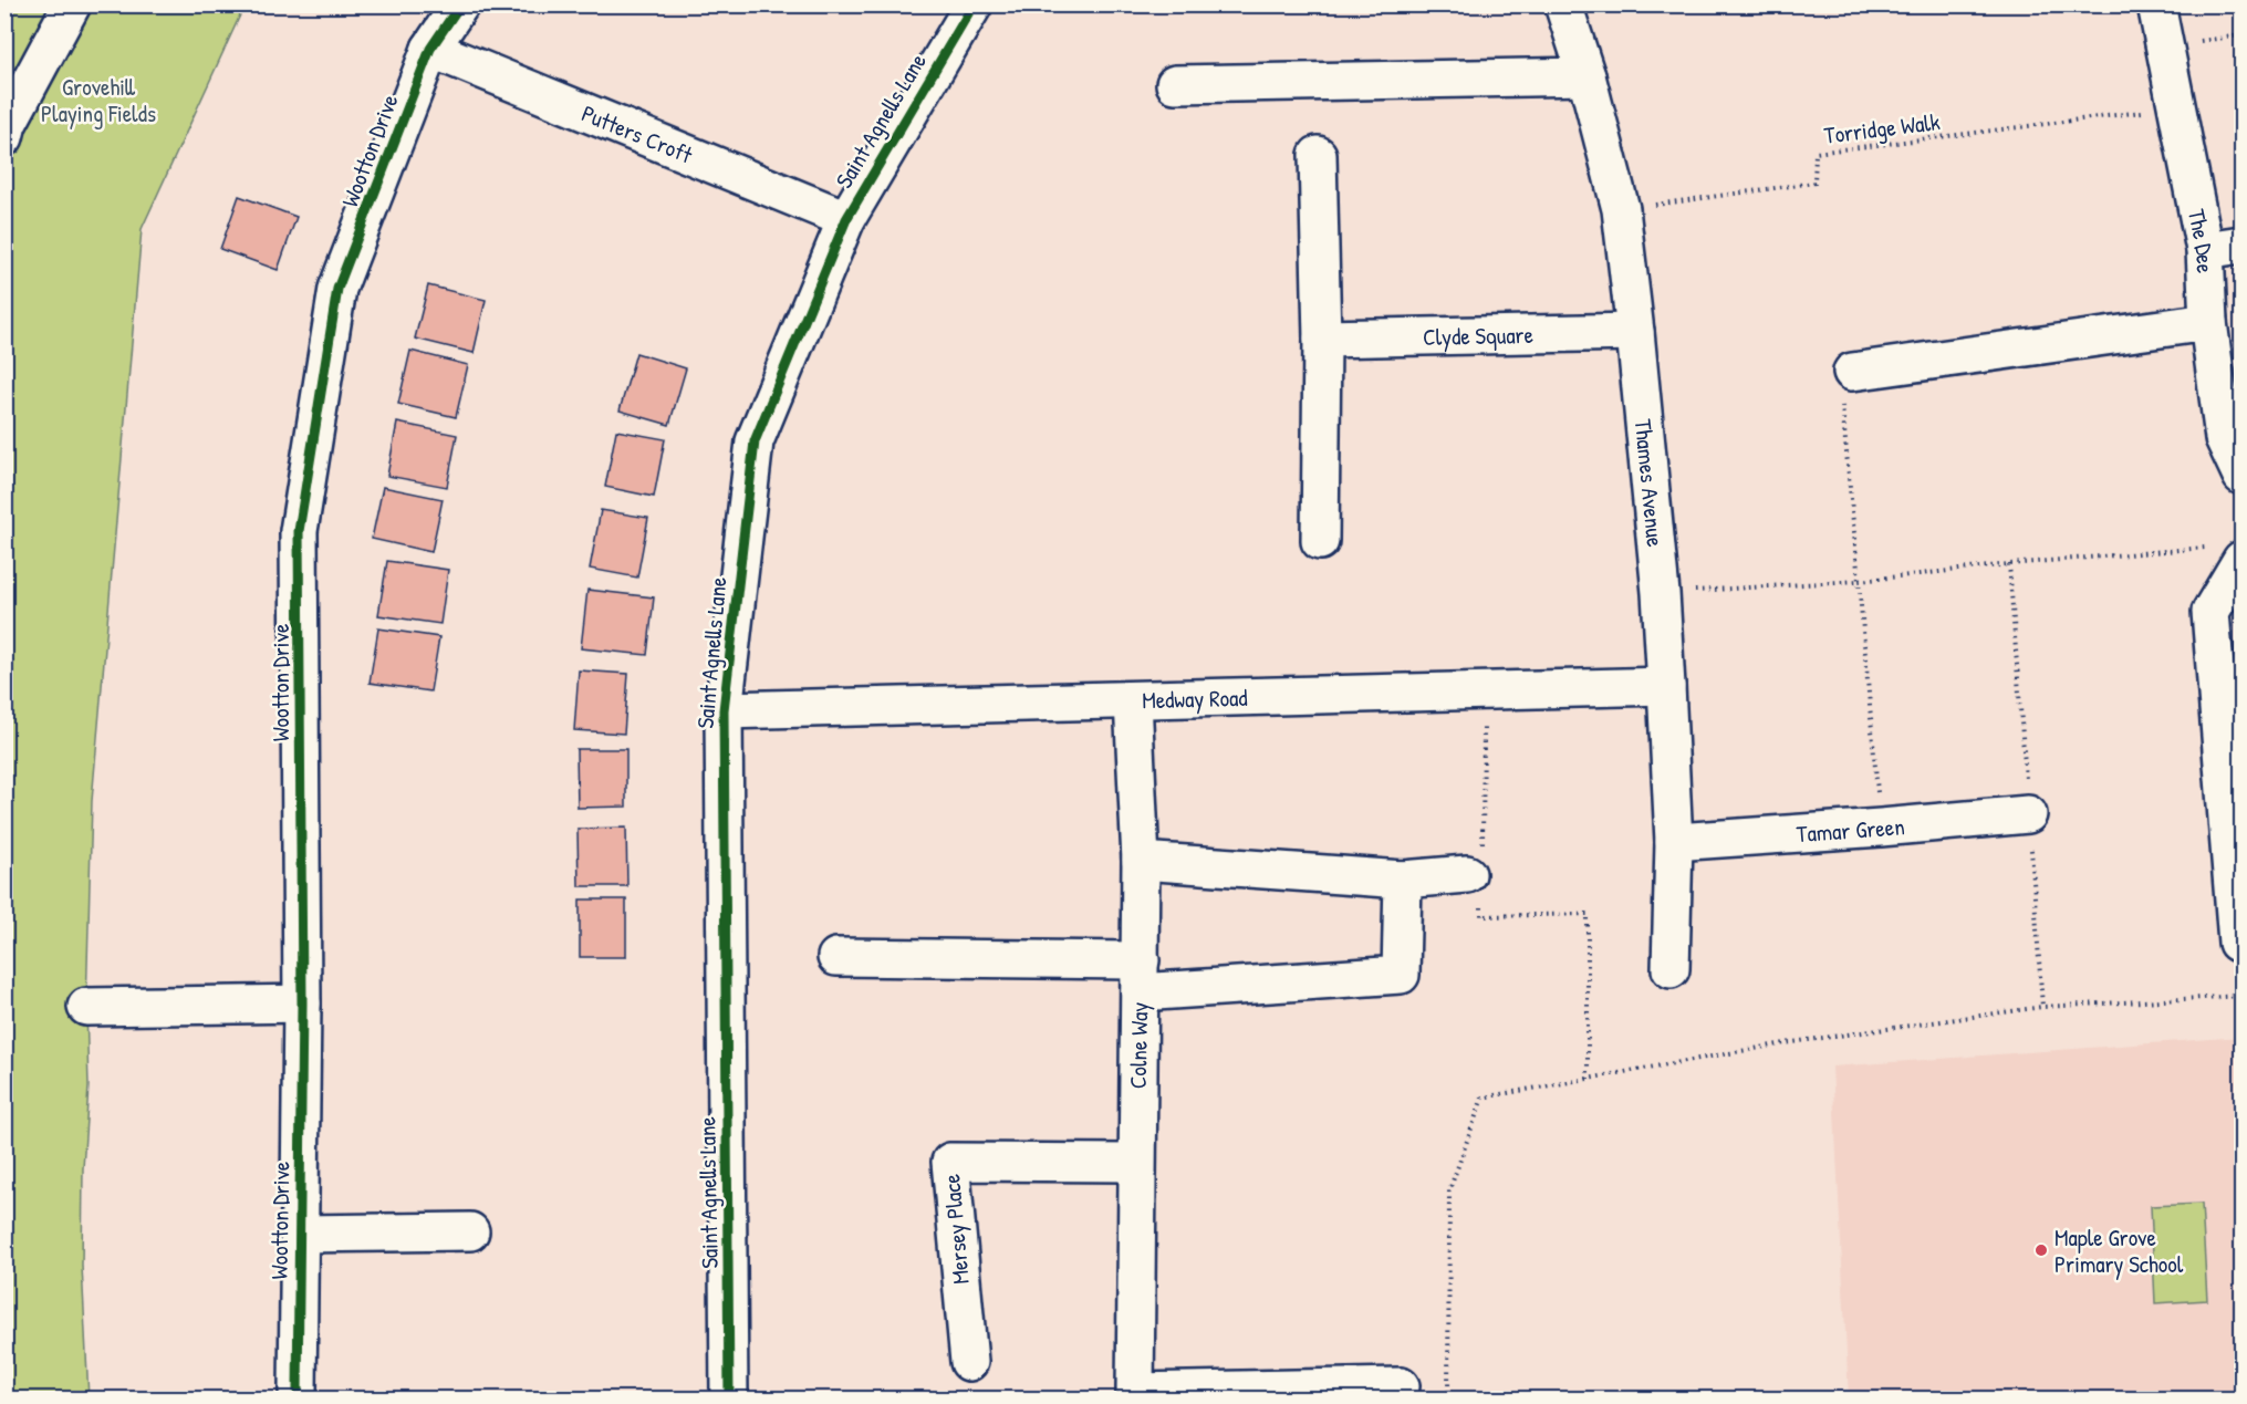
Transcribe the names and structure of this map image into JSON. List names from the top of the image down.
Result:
{
  "streets": {
    "street": [
      "Saint Agnells Lane",
      "Putters Croft",
      "Wootton Drive",
      "The Dee",
      "Clyde Square",
      "Thames Avenue",
      "Medway Road",
      "Tamar Green",
      "Colne Way",
      "Mersey Place"
    ],
    "path": ["Torridge Walk"]
  },
  "crossings": [
    ["Saint Agnells Lane", "Putters Croft"],
    ["Saint Agnells Lane", "Medway Road"],
    ["Torridge Walk", "The Dee"],
    ["Torridge Walk", "Thames Avenue"],
    ["Putters Croft", "Wootton Drive"],
    ["Clyde Square", "Thames Avenue"],
    ["Thames Avenue", "Medway Road"],
    ["Thames Avenue", "Tamar Green"],
    ["Medway Road", "Colne Way"],
    ["Colne Way", "Mersey Place"]
  ],
  "parks": ["Grovehill Playing Fields"],
  "places": ["Maple Grove Primary School"]
}
